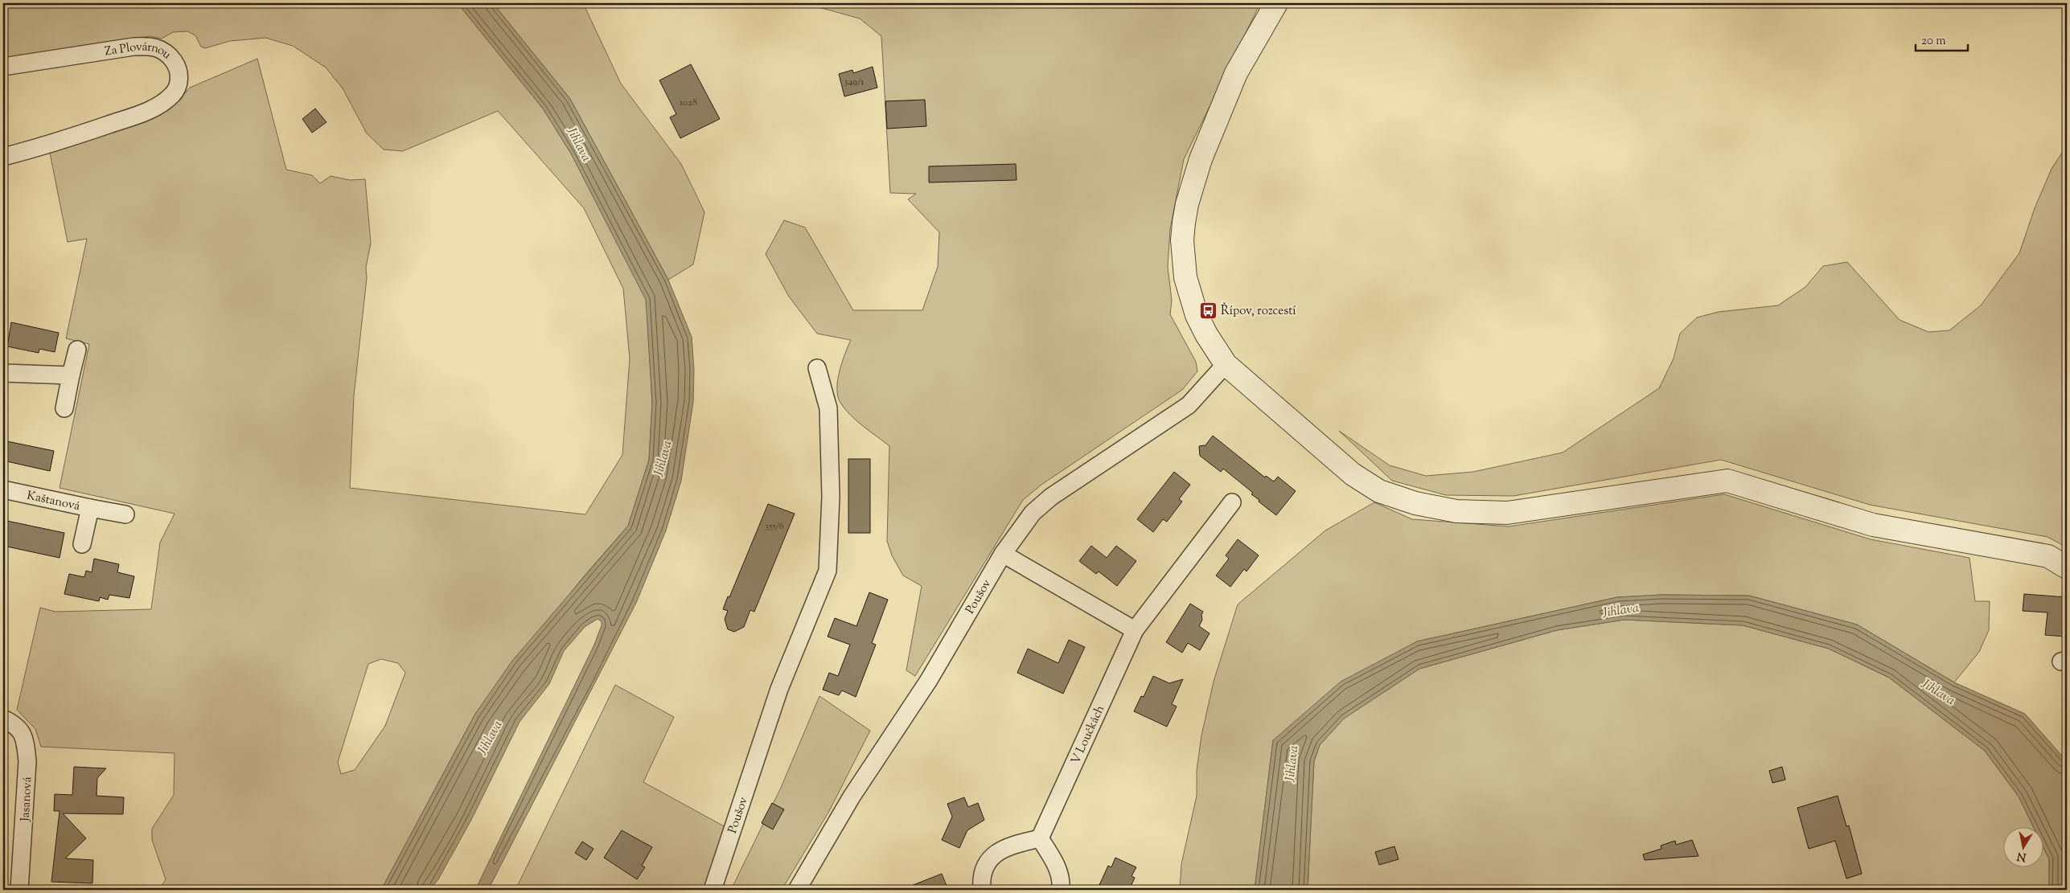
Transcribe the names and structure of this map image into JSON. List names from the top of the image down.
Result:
{
  "streets": {
    "street": [
      "Za Plovárnou",
      "Kaštanová",
      "Poušov",
      "V Loučkách",
      "Jasanová"
    ]
  },
  "water": ["Jihlava"],
  "places": {
    "bus stop": ["Řípov, rozcestí"]
  },
  "house_numbers": ["349/1", "1028", "355/6"],
  "scale_bar": "20 m",
  "north": "bottom"
}
